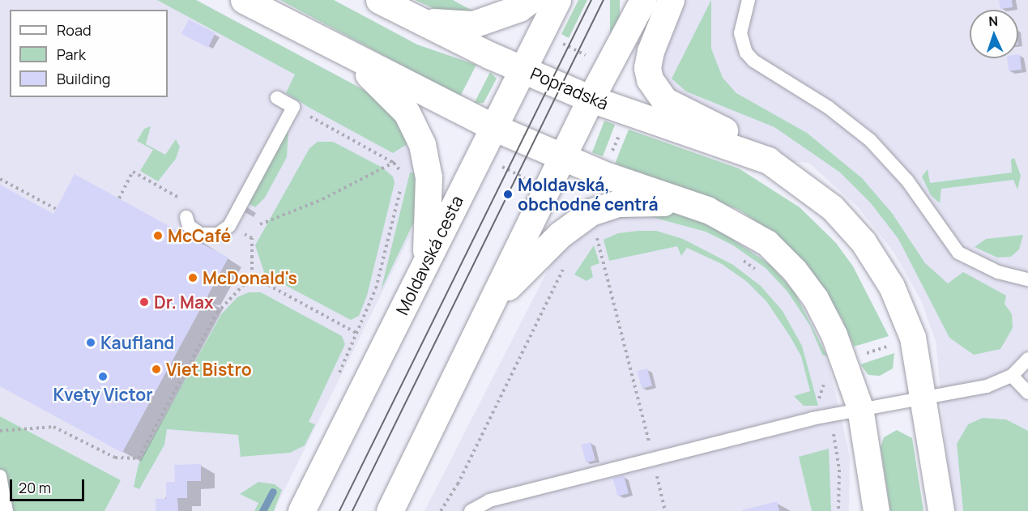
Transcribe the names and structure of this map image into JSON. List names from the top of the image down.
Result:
{
  "streets": {
    "street": ["Popradská", "Moldavská cesta"]
  },
  "crossings": [
    ["Popradská", "Moldavská cesta"]
  ],
  "places": [
    "Moldavská, obchodné centrá",
    "McCafé",
    "McDonald's",
    "Dr. Max",
    "Kaufland",
    "Viet Bistro",
    "Kvety Victor"
  ],
  "legend": ["Road", "Park", "Building"],
  "scale_bar": "20 m",
  "north": "top"
}
